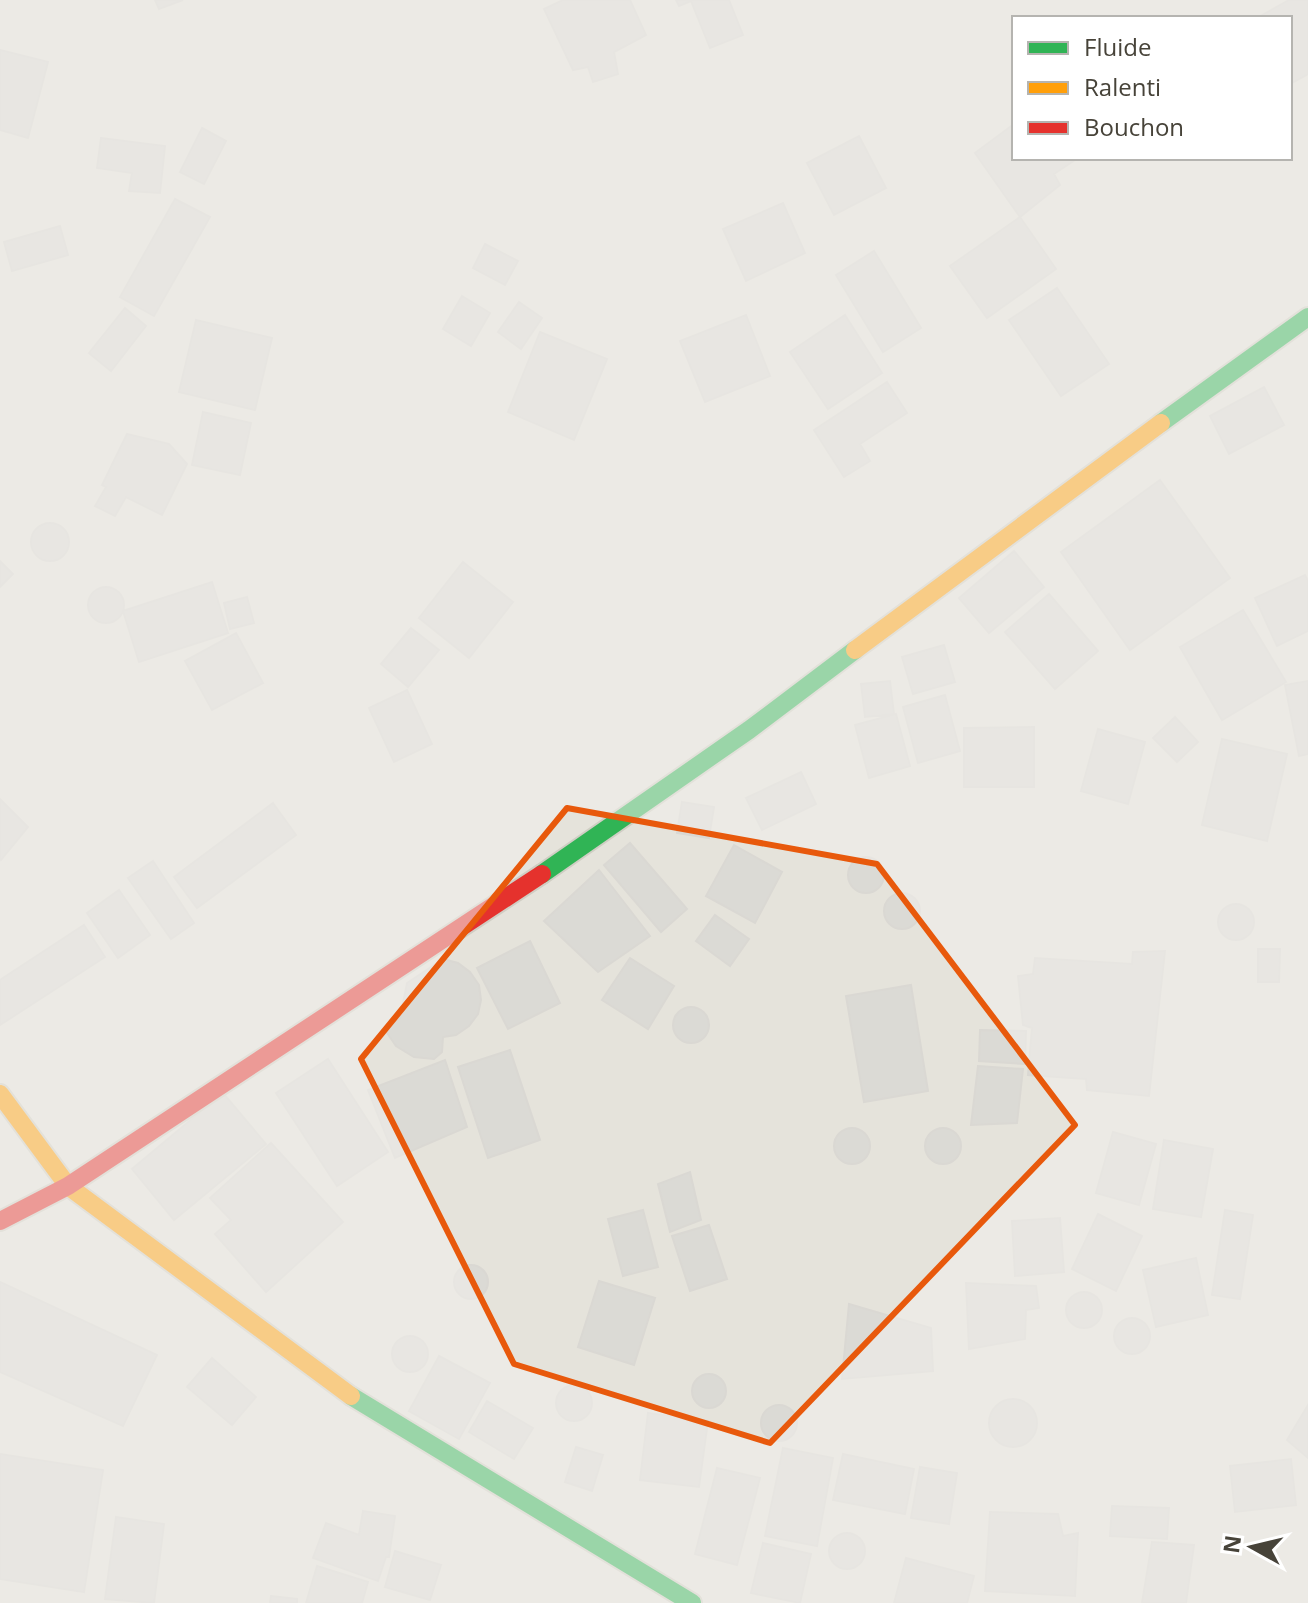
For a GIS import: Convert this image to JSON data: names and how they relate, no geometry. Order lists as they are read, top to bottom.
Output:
{
  "legend": ["Fluide", "Ralenti", "Bouchon"],
  "north": "left"
}
